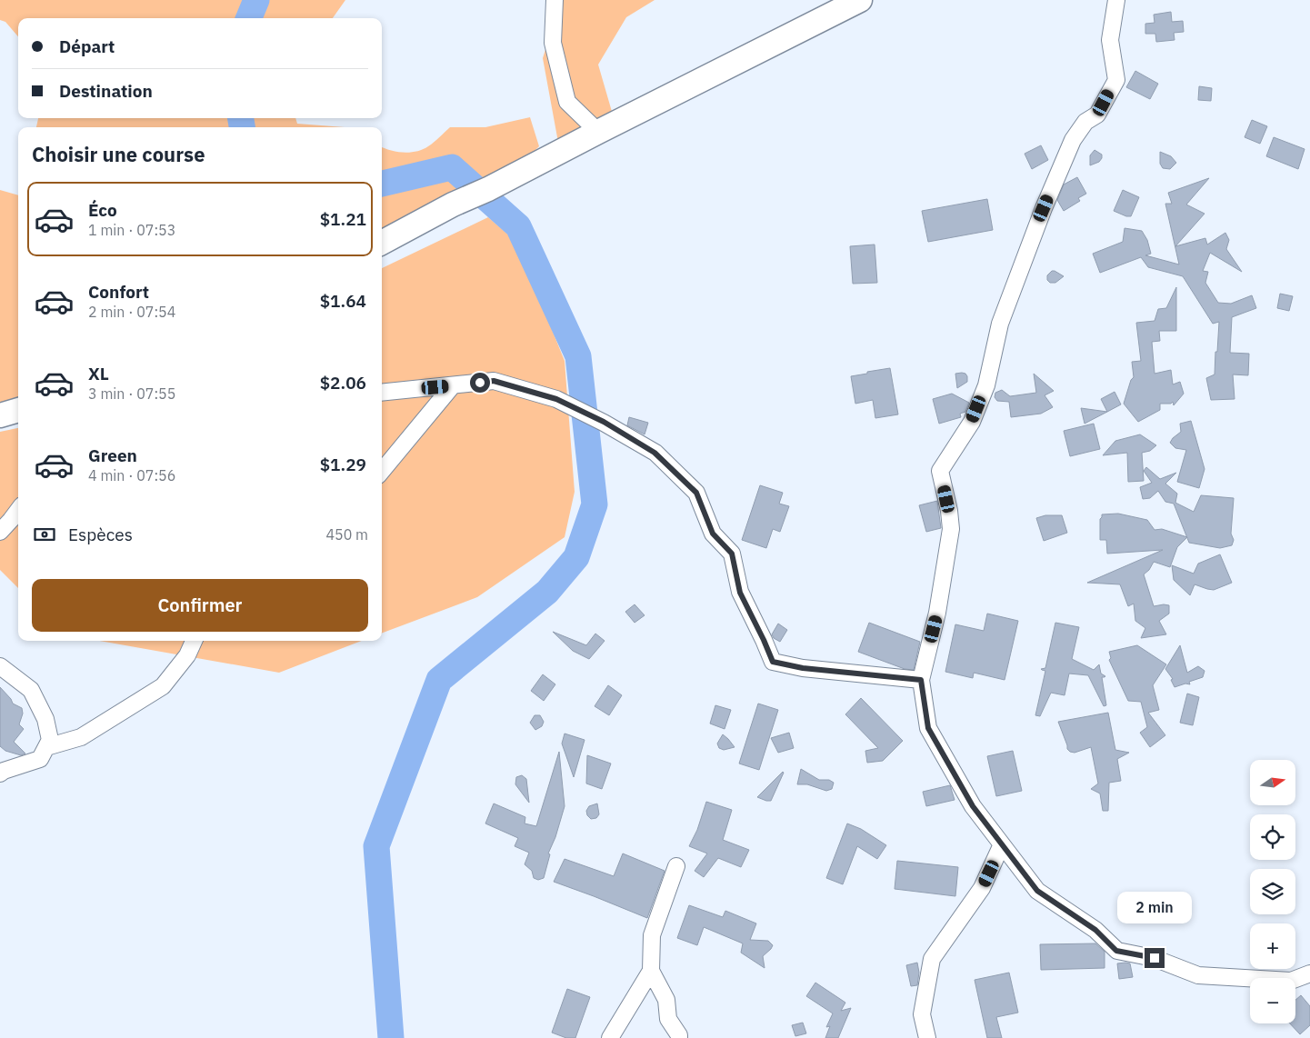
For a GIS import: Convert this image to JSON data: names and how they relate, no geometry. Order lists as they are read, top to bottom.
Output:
{
  "north": "right",
  "page": {
    "banner": ["Départ", "Destination"],
    "heading": "Choisir une course",
    "list": [
      {
        "name": "Éco",
        "note": "1 min · 07:53",
        "value": "$1.21"
      },
      {
        "name": "Confort",
        "note": "2 min · 07:54",
        "value": "$1.64"
      },
      {
        "name": "XL",
        "note": "3 min · 07:55",
        "value": "$2.06"
      },
      {
        "name": "Green",
        "note": "4 min · 07:56",
        "value": "$1.29"
      }
    ],
    "pay": ["Espèces", "450 m"],
    "buttons": "Confirmer",
    "map_buttons": ["+", "−"],
    "bubble": "2 min"
  }
}
